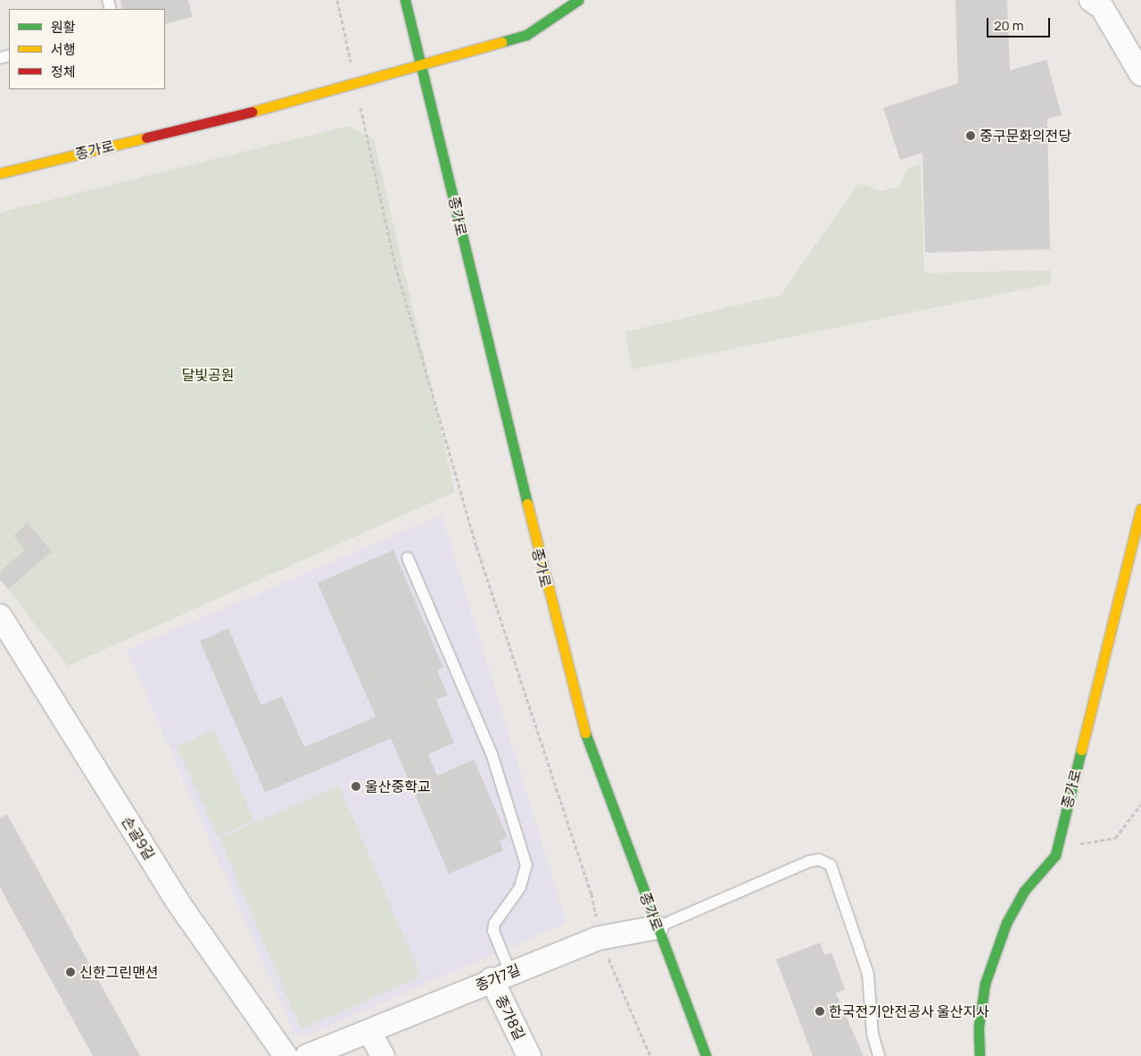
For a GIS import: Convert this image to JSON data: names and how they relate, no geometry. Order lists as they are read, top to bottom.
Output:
{
  "streets": {
    "street": [
      "종가로",
      "손골9길",
      "종가7길",
      "종가8길"
    ]
  },
  "crossings": [
    ["종가로", "종가7길"],
    ["종가7길", "종가8길"]
  ],
  "parks": ["달빛공원"],
  "places": [
    "중구문화의전당",
    "울산중학교",
    "신한그린맨션",
    "한국전기안전공사 울산지사"
  ],
  "legend": ["원활", "서행", "정체"],
  "scale_bar": "20 m"
}
